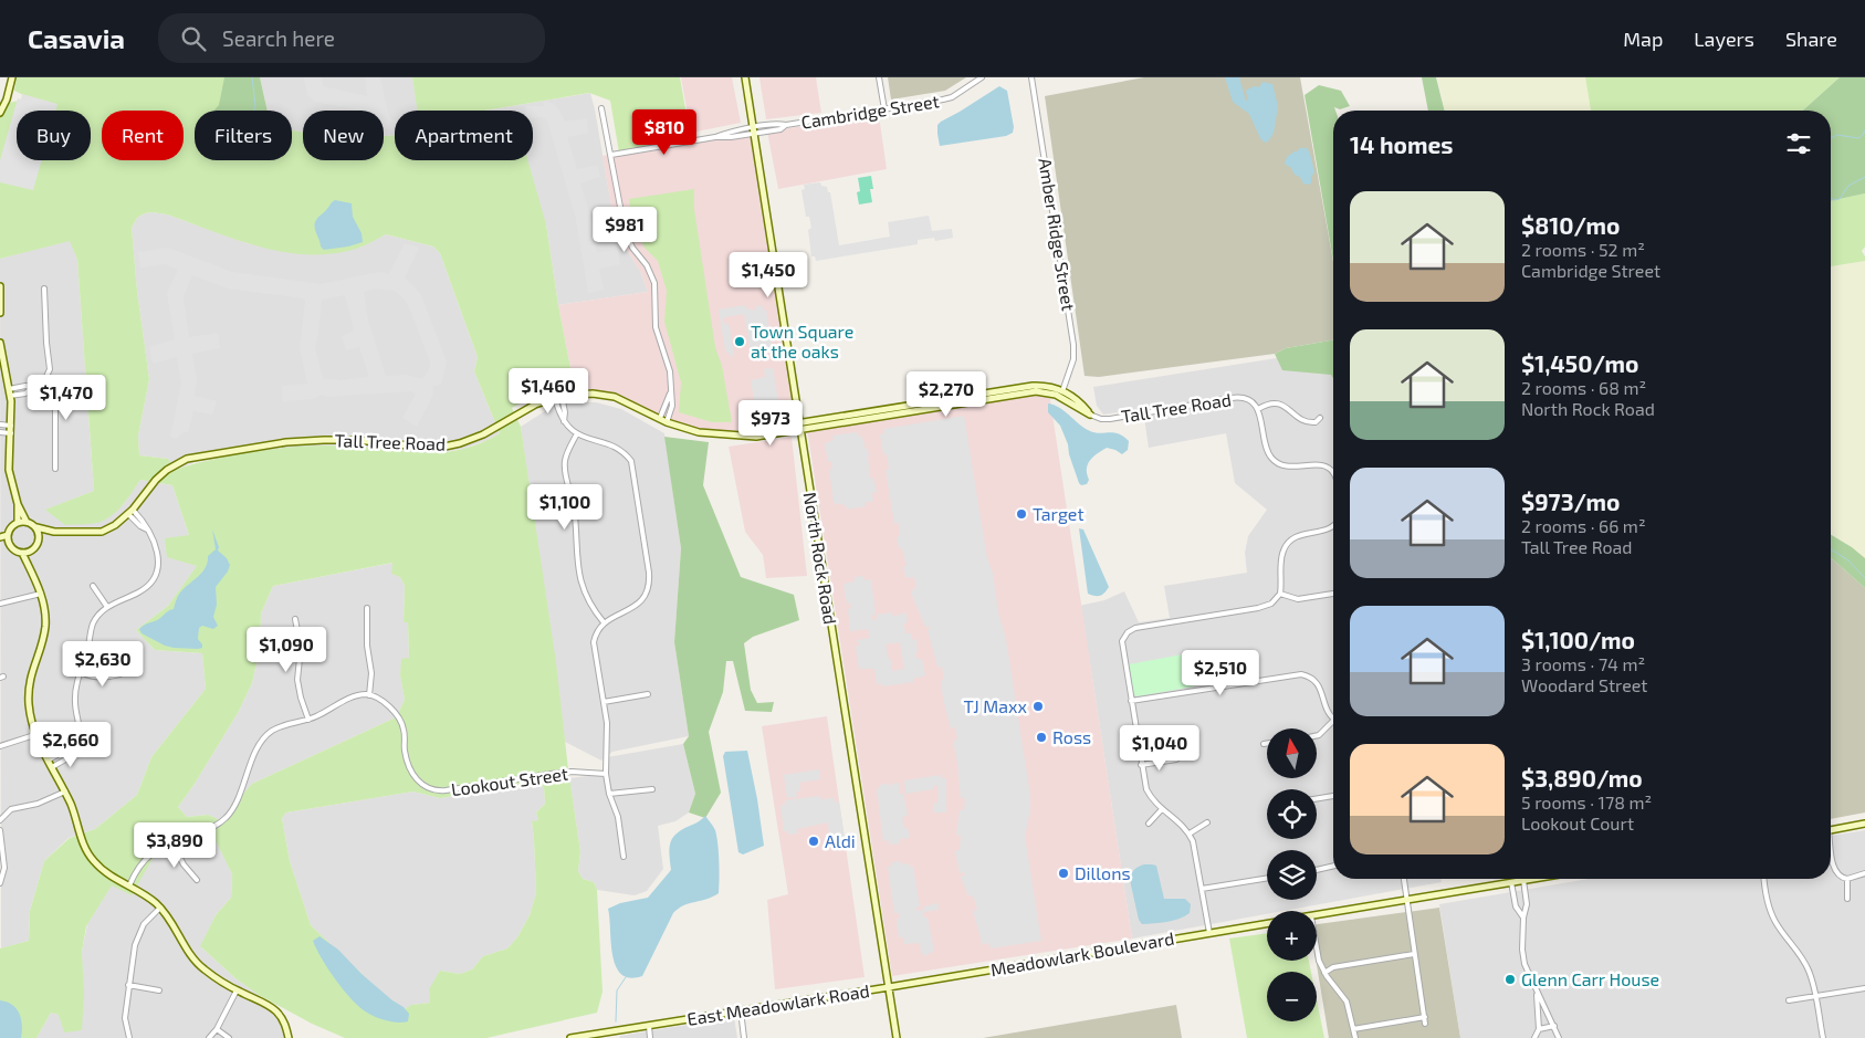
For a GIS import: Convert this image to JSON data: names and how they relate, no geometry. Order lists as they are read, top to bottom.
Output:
{
  "streets": {
    "street": [
      "Cambridge Street",
      "Amber Ridge Street",
      "Tall Tree Road",
      "North Rock Road",
      "Lookout Street",
      "Meadowlark Boulevard",
      "East Meadowlark Road"
    ]
  },
  "crossings": [
    ["Cambridge Street", "North Rock Road"],
    ["Amber Ridge Street", "Tall Tree Road"],
    ["Tall Tree Road", "North Rock Road"],
    ["North Rock Road", "Meadowlark Boulevard"],
    ["North Rock Road", "East Meadowlark Road"],
    ["Meadowlark Boulevard", "East Meadowlark Road"]
  ],
  "places": [
    "Town Square at the oaks",
    "Target",
    "TJ Maxx",
    "Ross",
    "Aldi",
    "Dillons",
    "Glenn Carr House"
  ],
  "north": "top",
  "page": {
    "header": "Casavia",
    "search": "Search here",
    "nav": ["Map", "Layers", "Share"],
    "price": [
      "$810",
      "$981",
      "$1,450",
      "$1,460",
      "$2,270",
      "$1,470",
      "$973",
      "$1,100",
      "$1,090",
      "$2,630",
      "$2,510",
      "$2,660",
      "$1,040",
      "$3,890"
    ],
    "chip": [
      "Buy",
      "Rent",
      "Filters",
      "New",
      "Apartment"
    ],
    "heading": "14 homes",
    "list": [
      {
        "name": "$810/mo",
        "note": "2 rooms · 52 m² · Cambridge Street"
      },
      {
        "name": "$1,450/mo",
        "note": "2 rooms · 68 m² · North Rock Road"
      },
      {
        "name": "$973/mo",
        "note": "2 rooms · 66 m² · Tall Tree Road"
      },
      {
        "name": "$1,100/mo",
        "note": "3 rooms · 74 m² · Woodard Street"
      },
      {
        "name": "$3,890/mo",
        "note": "5 rooms · 178 m² · Lookout Court"
      }
    ],
    "map_buttons": ["+", "−"]
  }
}
